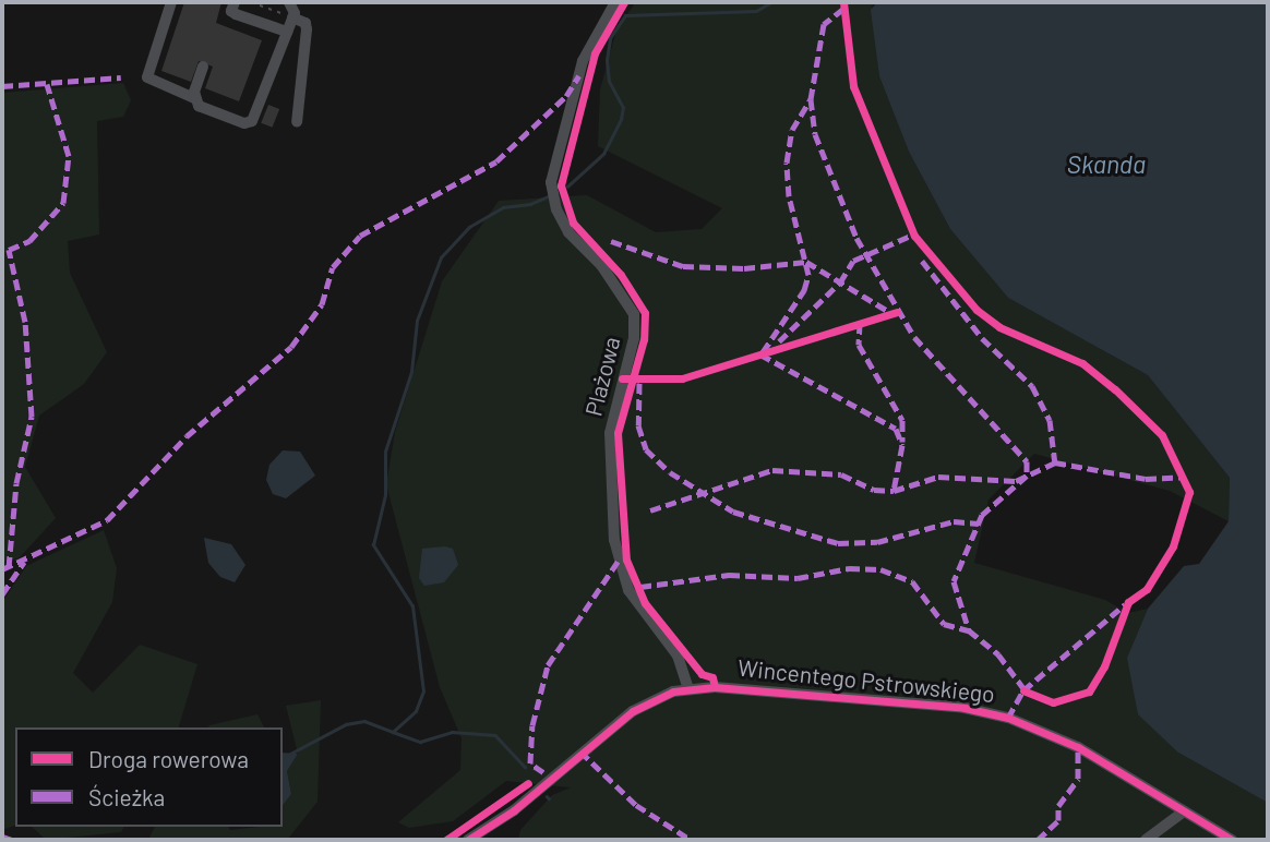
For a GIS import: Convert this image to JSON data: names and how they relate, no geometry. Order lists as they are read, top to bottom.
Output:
{
  "streets": {
    "street": ["Plażowa", "Wincentego Pstrowskiego"]
  },
  "crossings": [
    ["Plażowa", "Wincentego Pstrowskiego"]
  ],
  "water": ["Skanda"],
  "legend": ["Droga rowerowa", "Ścieżka"]
}
